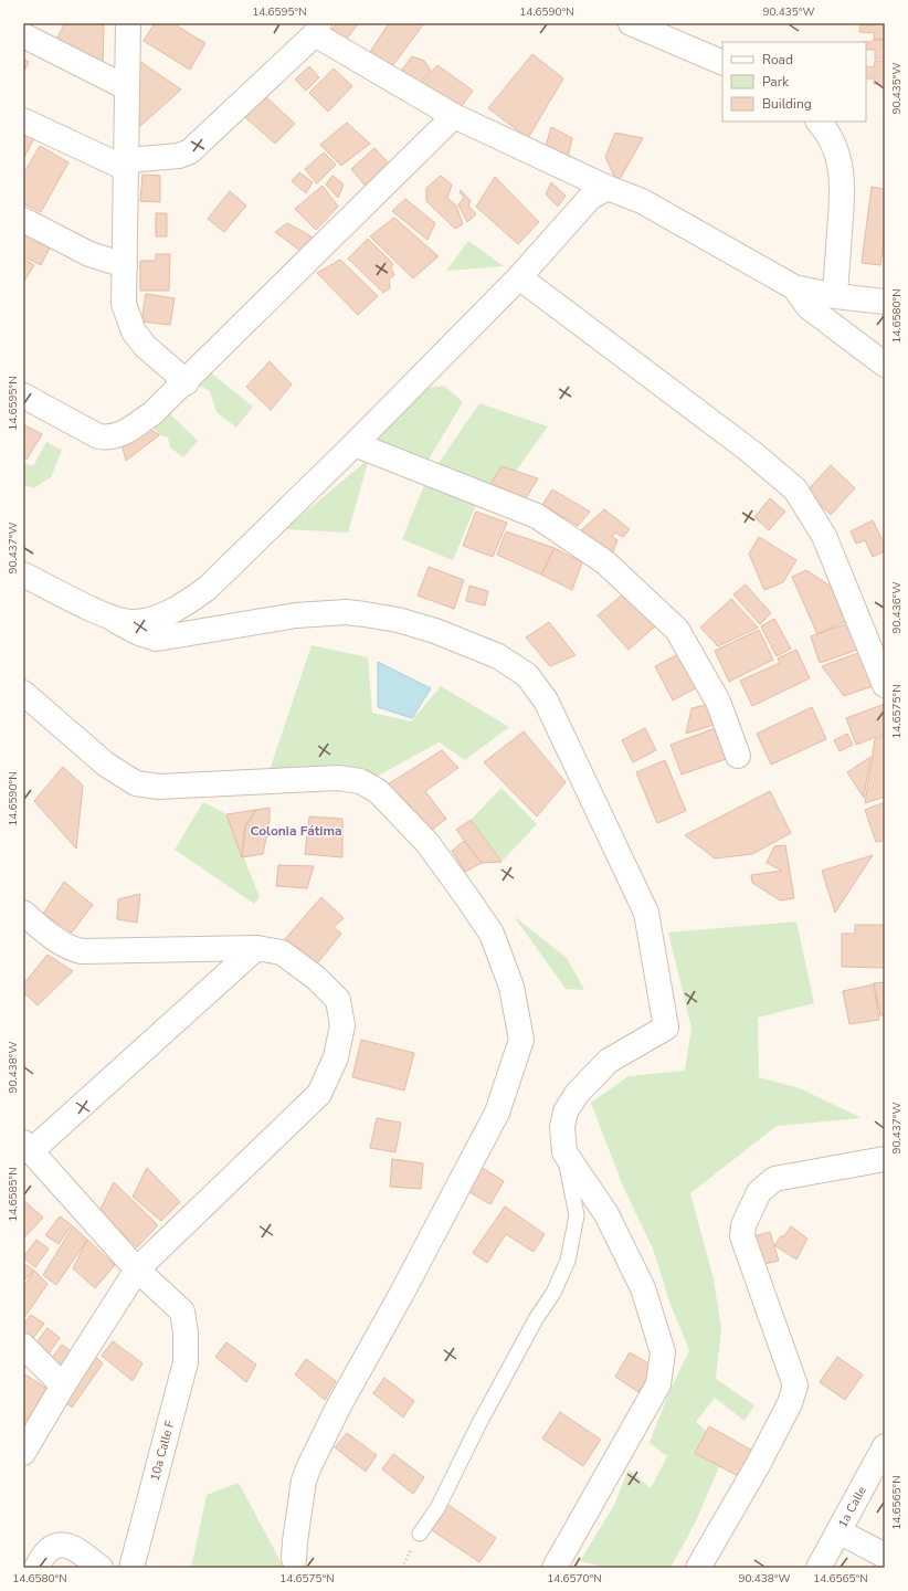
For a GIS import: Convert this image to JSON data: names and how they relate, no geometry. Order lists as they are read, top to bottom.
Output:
{
  "streets": {
    "street": ["10a Calle F", "1a Calle"]
  },
  "districts": ["Colonia Fátima"],
  "legend": ["Road", "Park", "Building"],
  "coordinates": [
    "14.6595°N",
    "14.6590°N",
    "90.435°W",
    "14.6580°N",
    "90.437°W",
    "90.436°W",
    "14.6575°N",
    "90.438°W",
    "14.6585°N",
    "14.6565°N",
    "14.6570°N"
  ]
}
